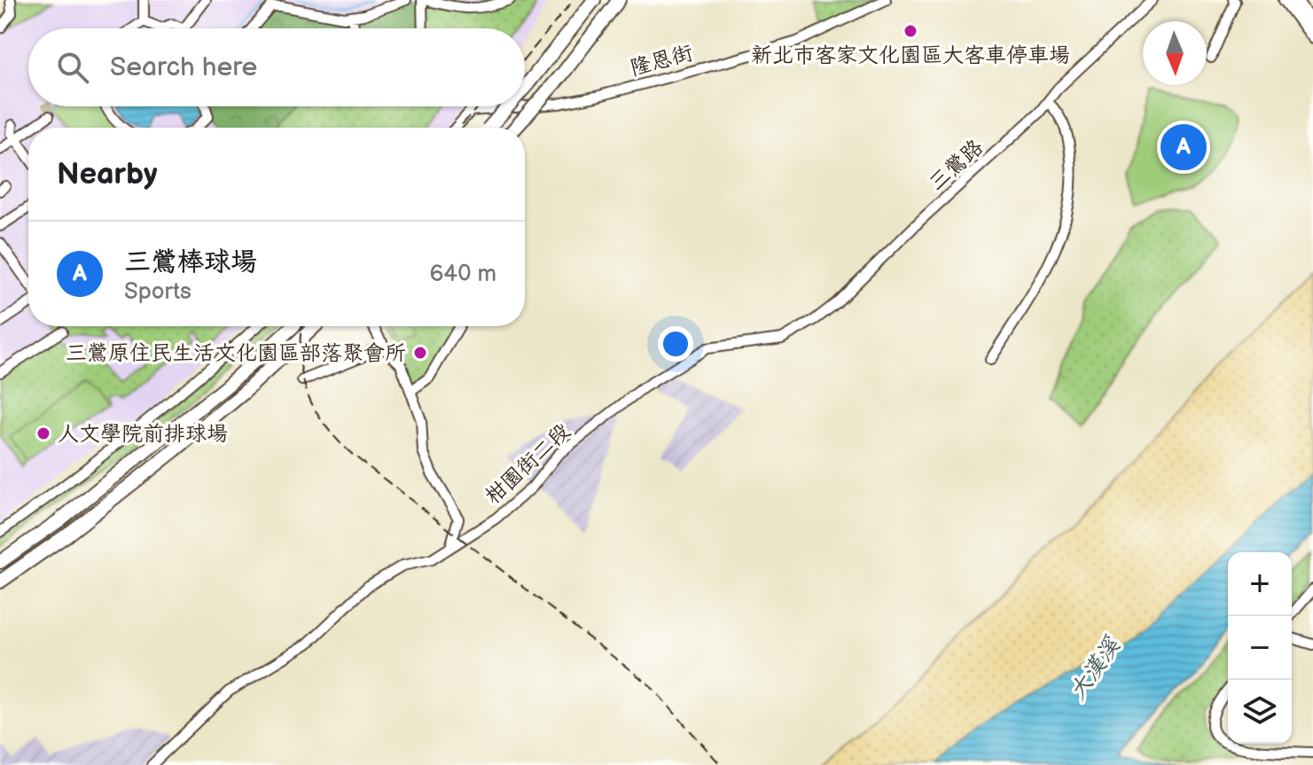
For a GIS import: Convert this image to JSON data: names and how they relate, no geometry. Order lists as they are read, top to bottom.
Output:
{
  "streets": {
    "street": ["隆恩街", "三鶯路", "柑園街二段"]
  },
  "crossings": [
    ["三鶯路", "柑園街二段"]
  ],
  "water": ["大漢溪"],
  "places": ["新北市客家文化園區大客車停車場", "三鶯原住民生活文化園區部落聚會所", "人文學院前排球場"],
  "north": "bottom",
  "page": {
    "search": "Search here",
    "pins": "A",
    "heading": "Nearby",
    "list": [
      {
        "mark": "A",
        "name": "三鶯棒球場",
        "note": "Sports",
        "value": "640 m"
      }
    ],
    "map_buttons": ["+", "−"]
  }
}
